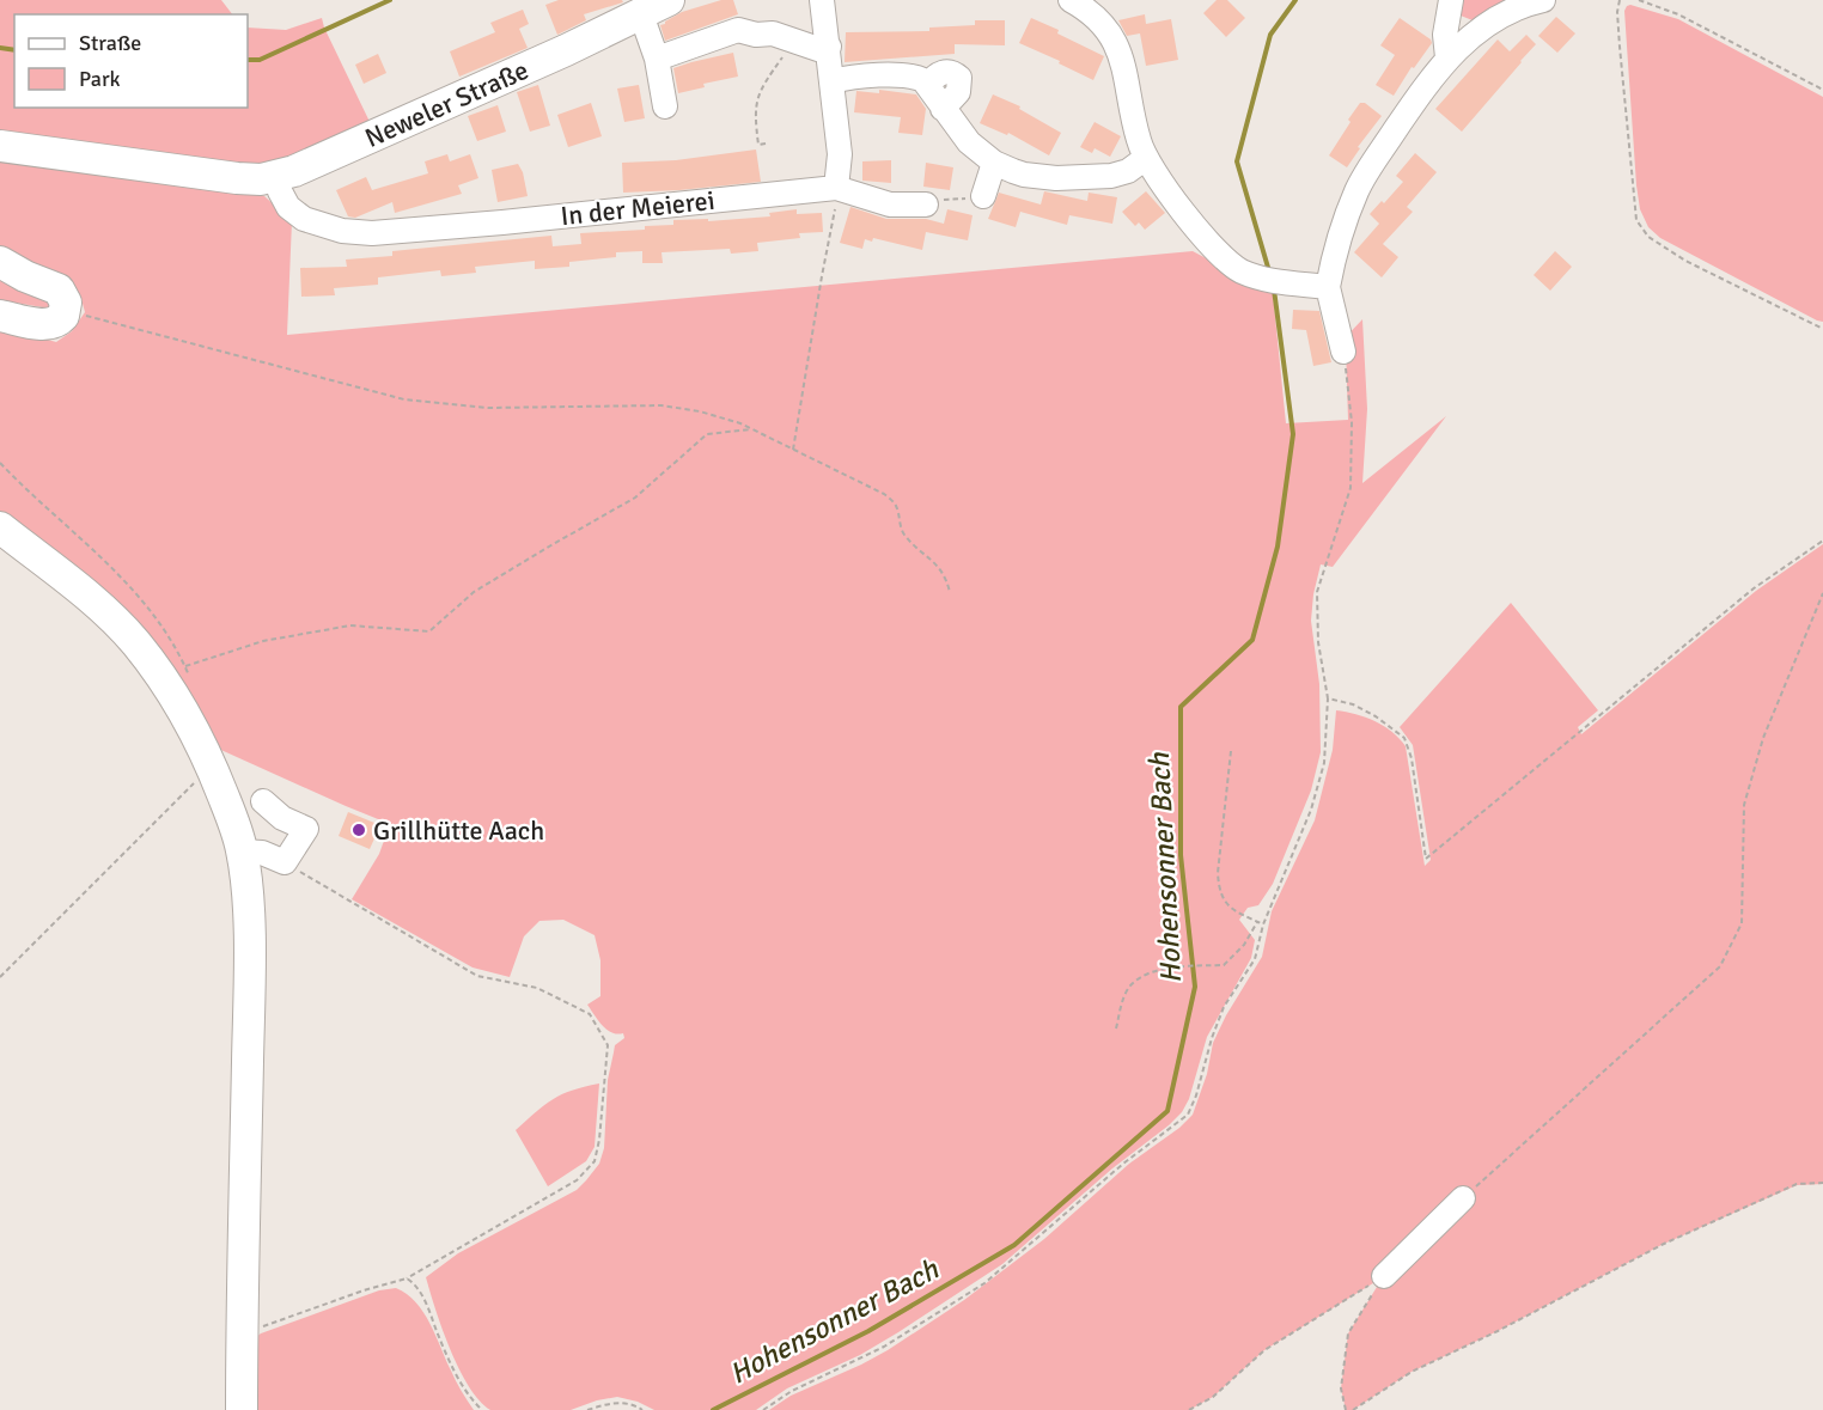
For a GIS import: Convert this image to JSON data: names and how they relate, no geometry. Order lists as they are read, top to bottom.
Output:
{
  "streets": {
    "main road": ["Neweler Straße"],
    "street": ["In der Meierei"]
  },
  "crossings": [
    ["Neweler Straße", "In der Meierei"]
  ],
  "water": ["Hohensonner Bach"],
  "places": ["Grillhütte Aach"],
  "legend": ["Straße", "Park"]
}
